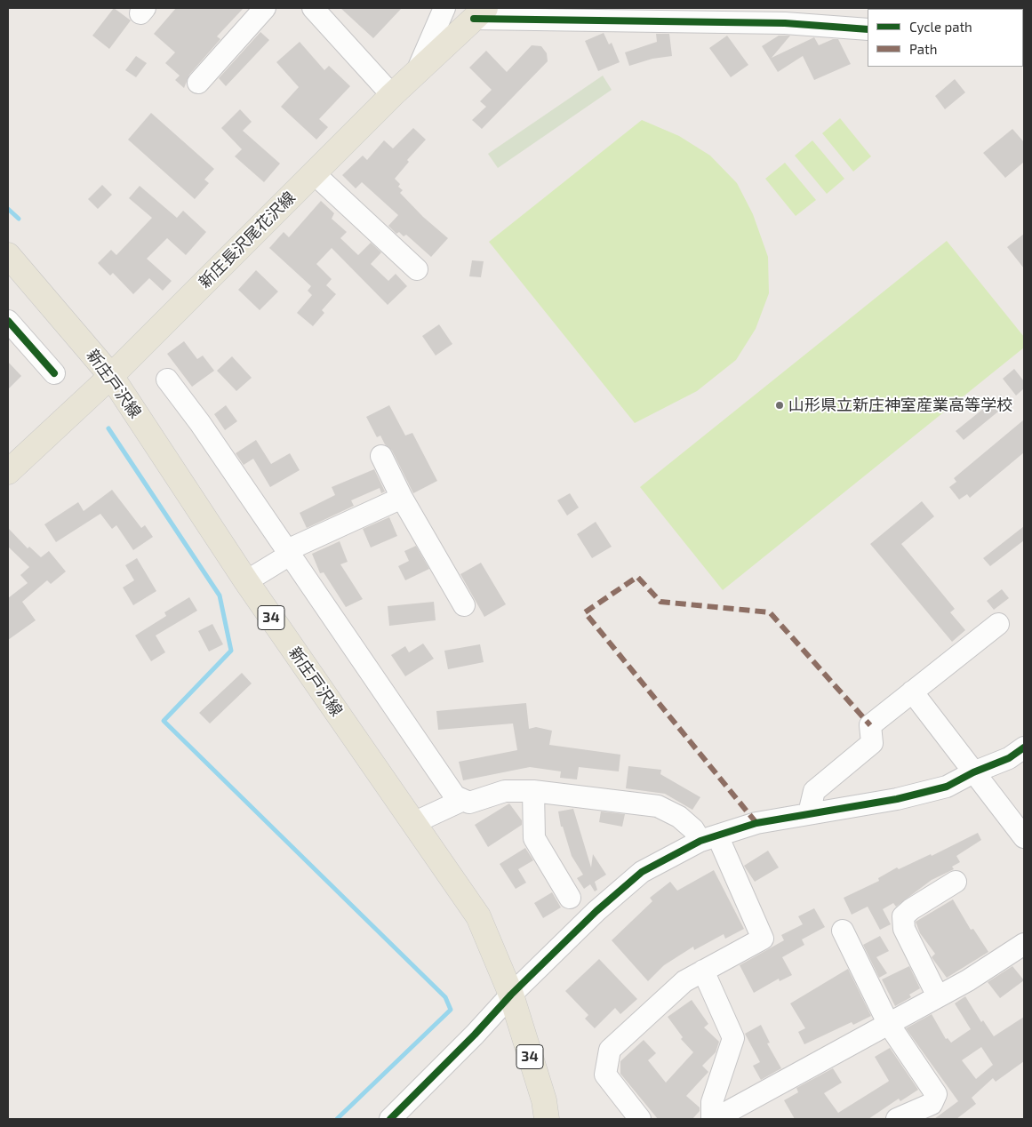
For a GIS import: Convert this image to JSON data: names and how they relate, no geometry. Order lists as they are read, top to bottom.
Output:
{
  "streets": {
    "main road": ["新庄長沢尾花沢線", "新庄戸沢線", "34"]
  },
  "crossings": [
    ["新庄長沢尾花沢線", "新庄戸沢線"]
  ],
  "places": ["山形県立新庄神室産業高等学校"],
  "legend": ["Cycle path", "Path"]
}
